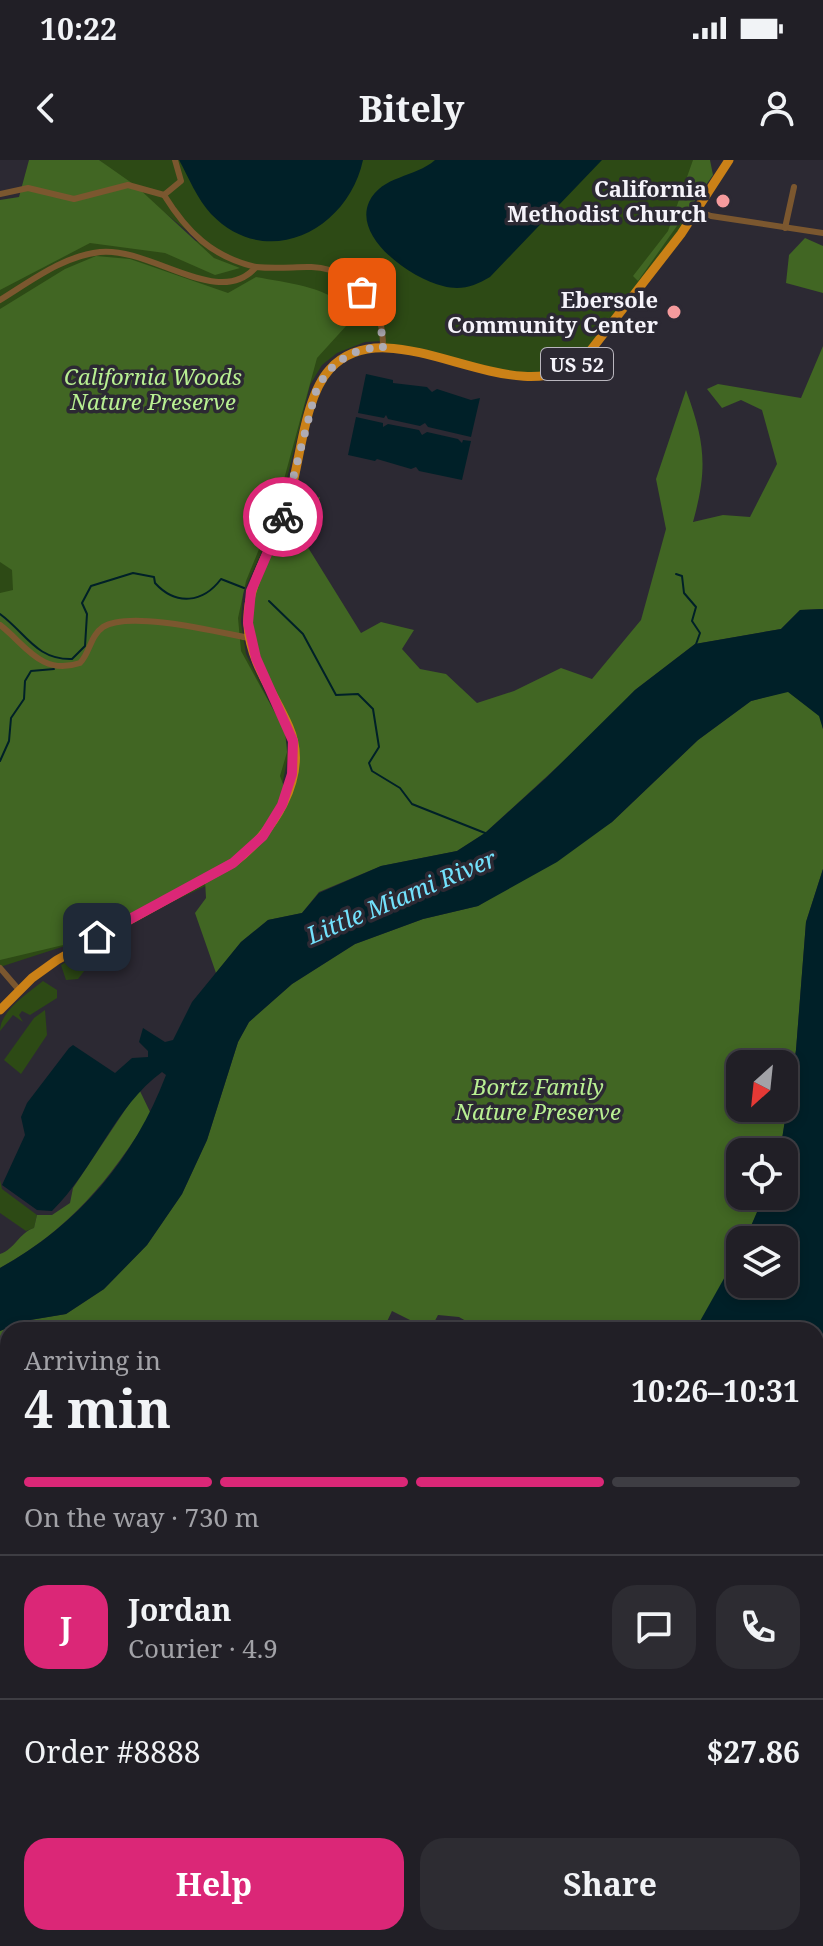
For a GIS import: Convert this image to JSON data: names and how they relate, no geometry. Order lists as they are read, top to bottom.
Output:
{
  "streets": {
    "main road": ["US 52"]
  },
  "water": ["Little Miami River"],
  "parks": ["California Woods Nature Preserve", "Bortz Family Nature Preserve"],
  "places": ["California Methodist Church", "Ebersole Community Center"],
  "north": "bottom left",
  "page": {
    "status": "10:22",
    "header": "Bitely",
    "heading": ["4 min", "Arriving in", "10:26–10:31"],
    "panel": [
      "Jordan",
      "Courier · 4.9",
      "Order #8888",
      "$27.86"
    ],
    "bar": "On the way · 730 m",
    "round": "J",
    "buttons": ["Help", "Share"]
  }
}
